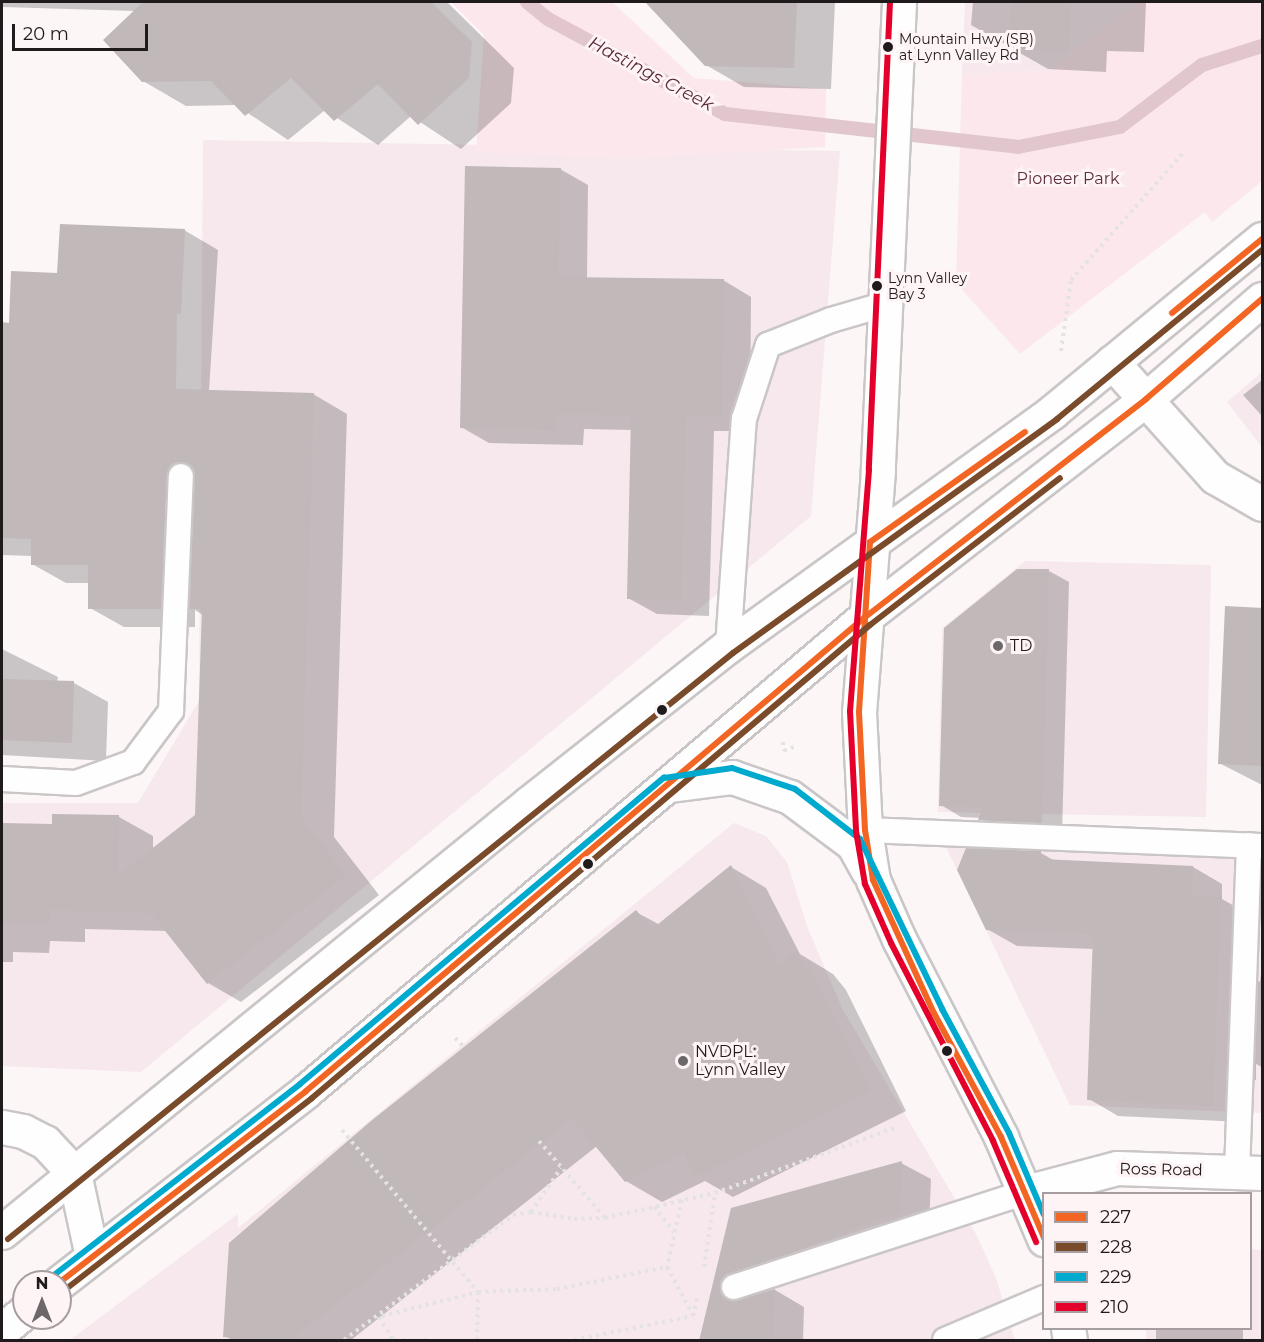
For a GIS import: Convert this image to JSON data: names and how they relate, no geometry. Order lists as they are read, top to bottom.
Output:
{
  "streets": {
    "main road": ["Ross Road"]
  },
  "water": ["Hastings Creek"],
  "parks": ["Pioneer Park"],
  "places": [
    "Mountain Hwy (SB) at Lynn Valley Rd",
    "Lynn Valley Bay 3",
    "TD",
    "NVDPL: Lynn Valley"
  ],
  "lines": [
    "transit line 210",
    "transit line 227",
    "transit line 228",
    "transit line 229"
  ],
  "legend": [
    "227",
    "228",
    "229",
    "210"
  ],
  "scale_bar": "20 m",
  "north": "top"
}
